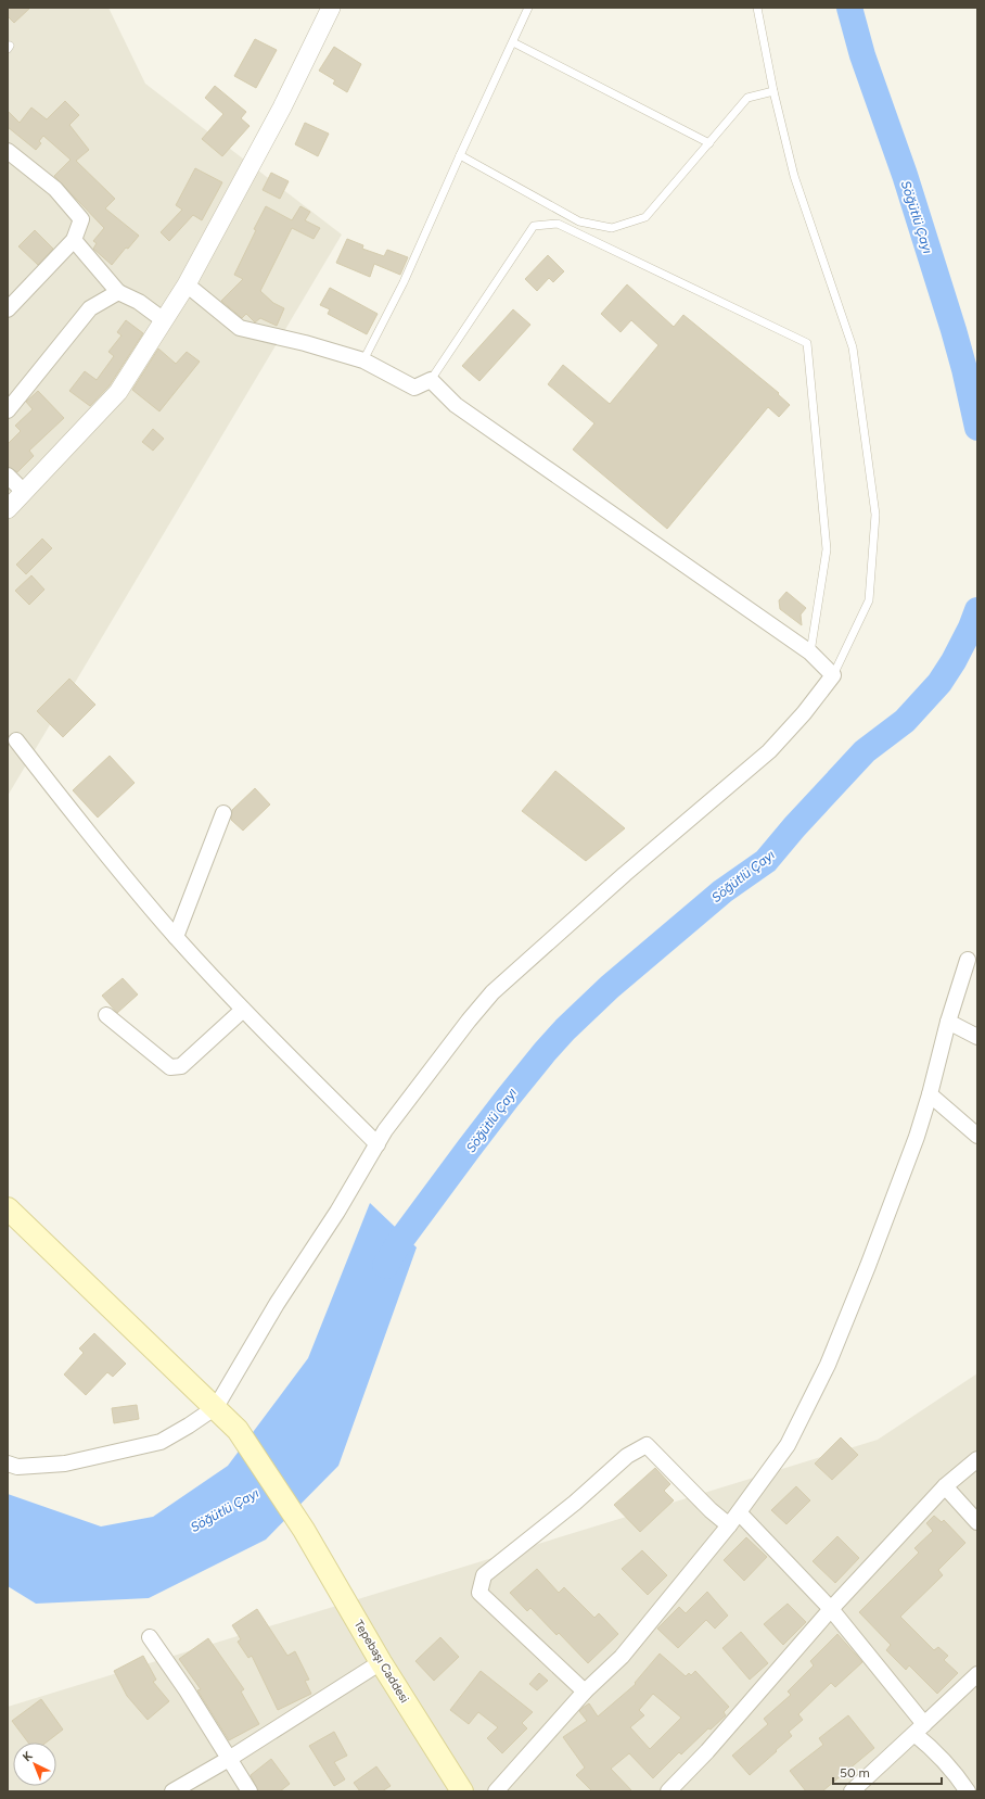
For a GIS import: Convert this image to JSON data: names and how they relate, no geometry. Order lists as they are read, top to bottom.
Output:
{
  "streets": {
    "main road": ["Tepebaşı Caddesi"]
  },
  "water": ["Söğütlü Çayı"],
  "scale_bar": "50 m",
  "north": "top left"
}
